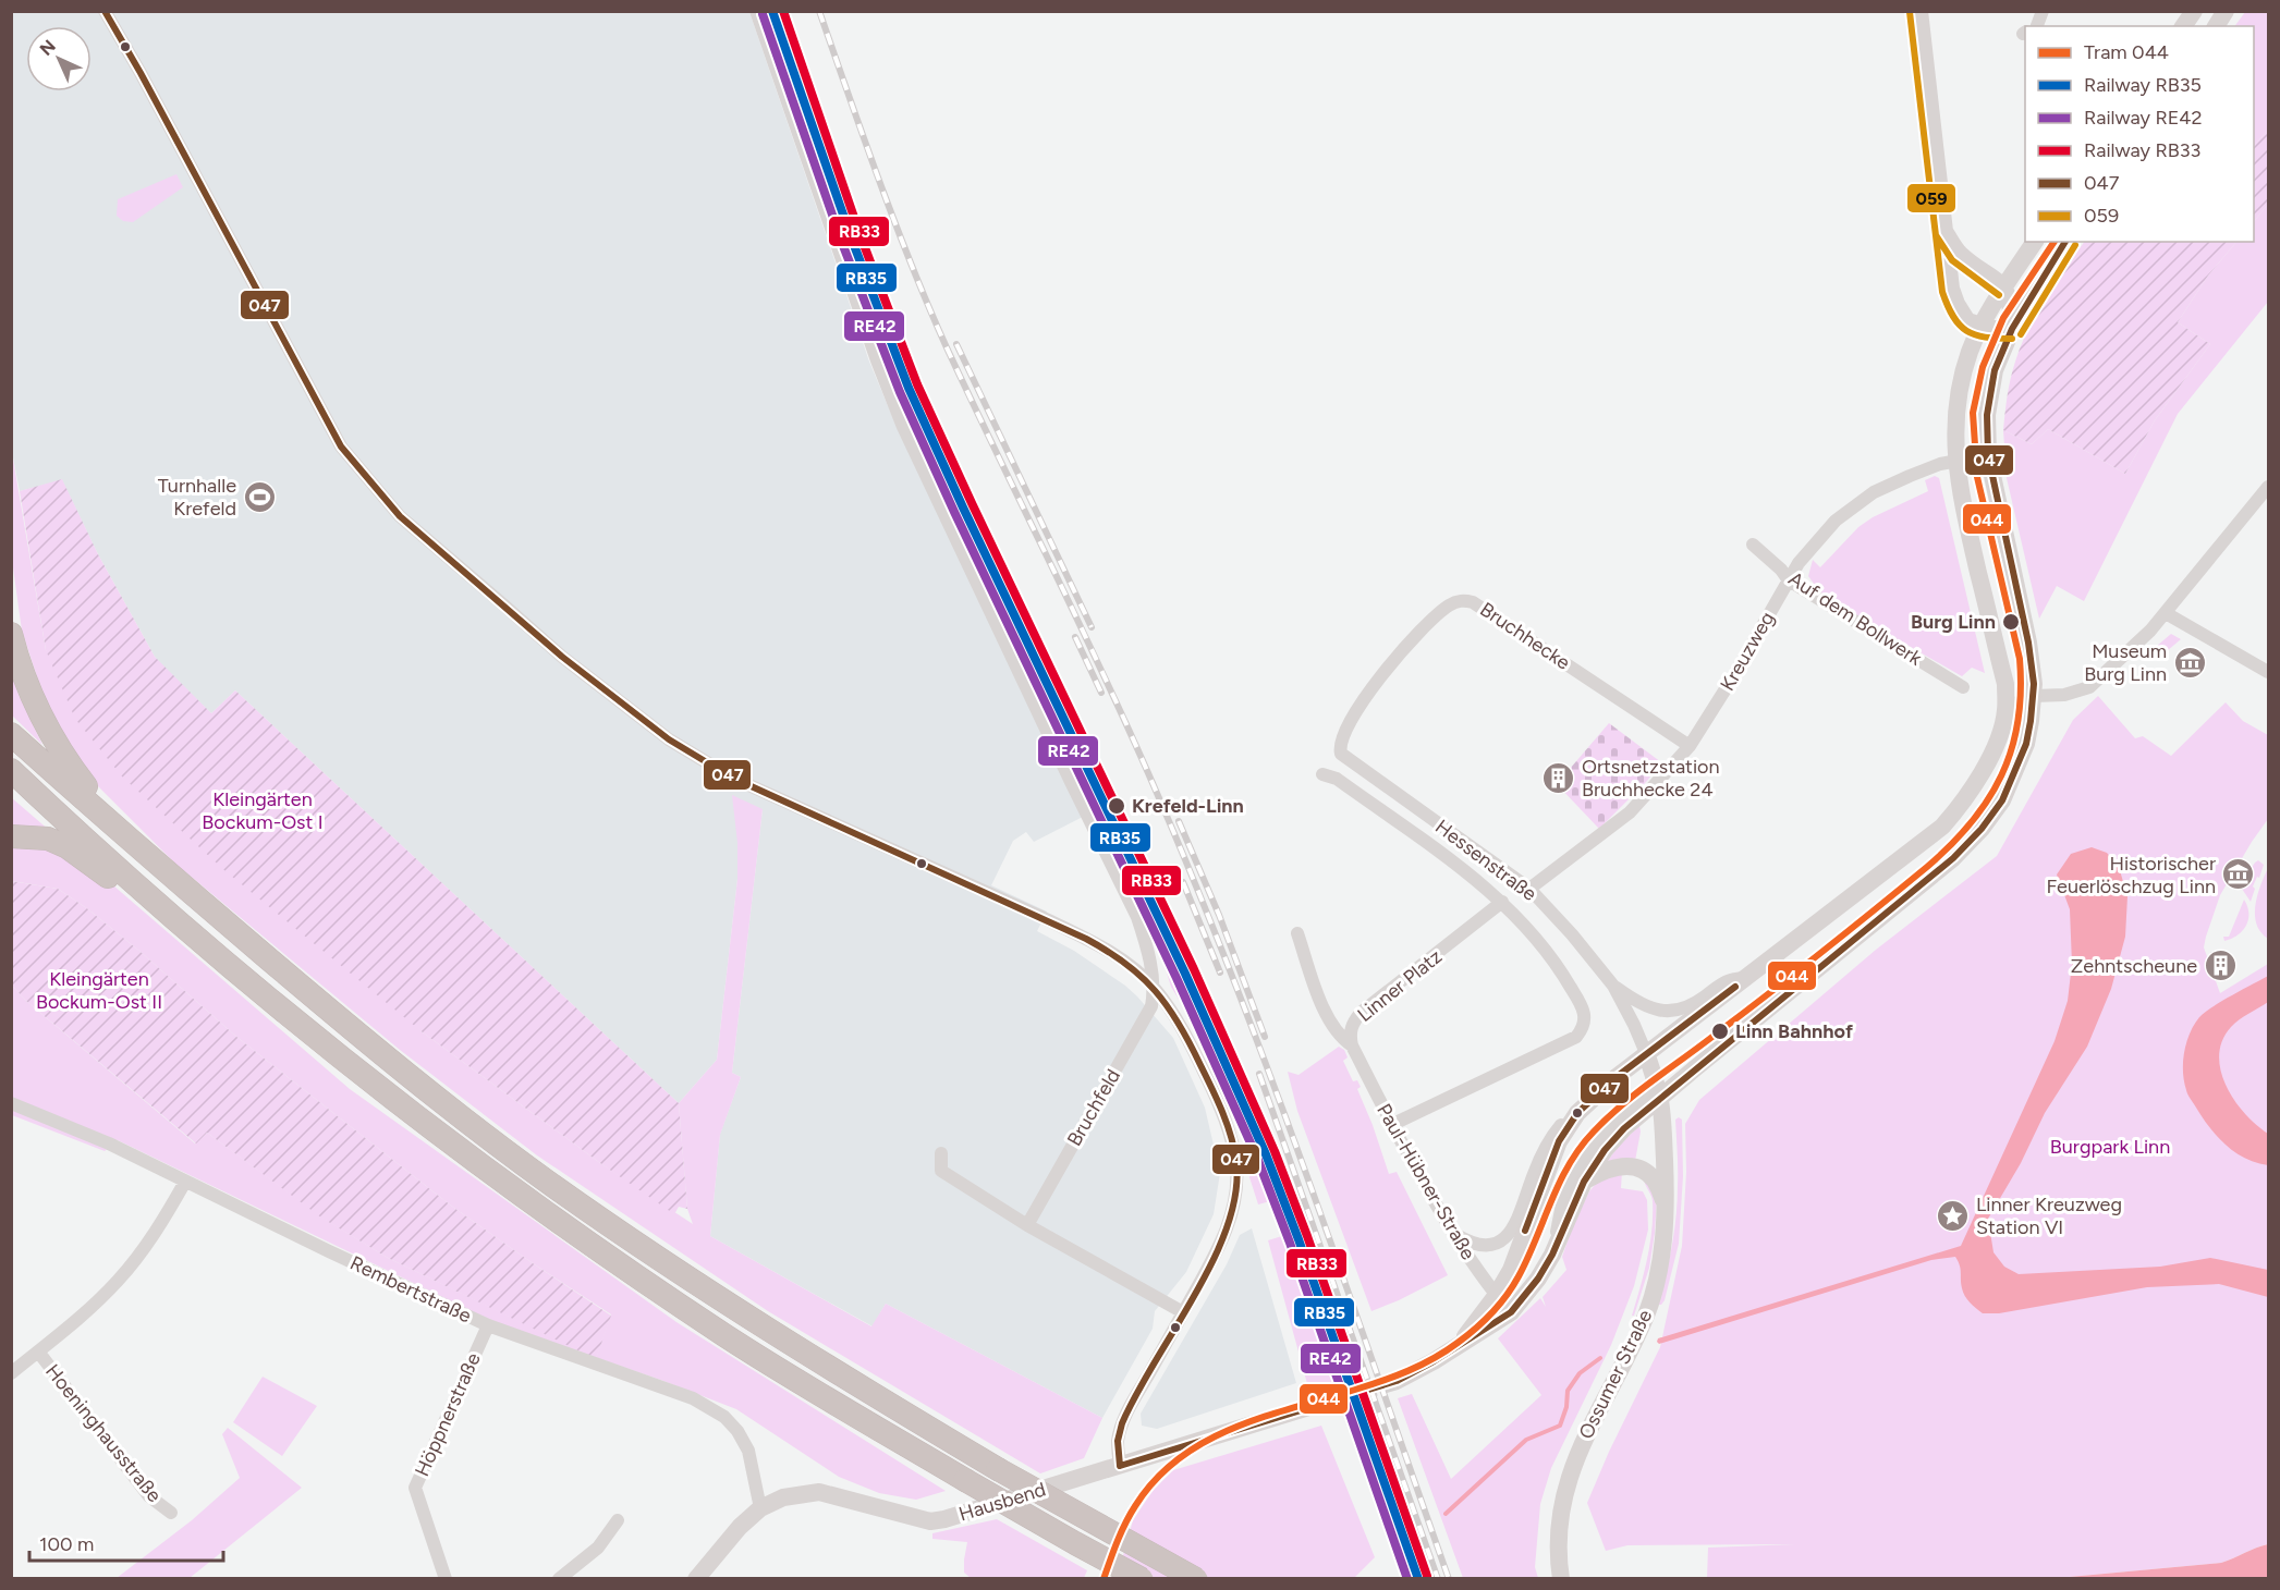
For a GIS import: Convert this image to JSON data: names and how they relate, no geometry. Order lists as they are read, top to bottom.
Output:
{
  "streets": {
    "main road": ["Ossumer Straße", "Hausbend"],
    "street": [
      "Auf dem Bollwerk",
      "Bruchhecke",
      "Kreuzweg",
      "Hessenstraße",
      "Linner Platz",
      "Bruchfeld",
      "Paul-Hübner-Straße",
      "Rembertstraße",
      "Höppnerstraße",
      "Hoeninghausstraße"
    ]
  },
  "crossings": [
    ["Auf dem Bollwerk", "Kreuzweg"],
    ["Bruchhecke", "Kreuzweg"],
    ["Bruchhecke", "Hessenstraße"],
    ["Kreuzweg", "Hessenstraße"],
    ["Hessenstraße", "Ossumer Straße"],
    ["Linner Platz", "Paul-Hübner-Straße"],
    ["Rembertstraße", "Höppnerstraße"],
    ["Rembertstraße", "Hoeninghausstraße"],
    ["Rembertstraße", "Hausbend"]
  ],
  "parks": ["Kleingärten Bockum-Ost I", "Kleingärten Bockum-Ost II", "Burgpark Linn"],
  "places": {
    "sports": ["Turnhalle Krefeld"],
    "other": ["Burg Linn", "Krefeld-Linn", "Linn Bahnhof"],
    "museum": ["Museum Burg Linn", "Historischer Feuerlöschzug Linn"],
    "building": ["Ortsnetzstation Bruchhecke 24", "Zehntscheune"],
    "place": ["Linner Kreuzweg Station VI"]
  },
  "lines": [
    "rail line RB35",
    "rail line RB33",
    "transit line 047",
    "transit line 059",
    "rail line RE42",
    "tram line 044"
  ],
  "legend": [
    "Tram 044",
    "Railway RB35",
    "Railway RE42",
    "Railway RB33",
    "047",
    "059"
  ],
  "scale_bar": "100 m",
  "north": "top left"
}
